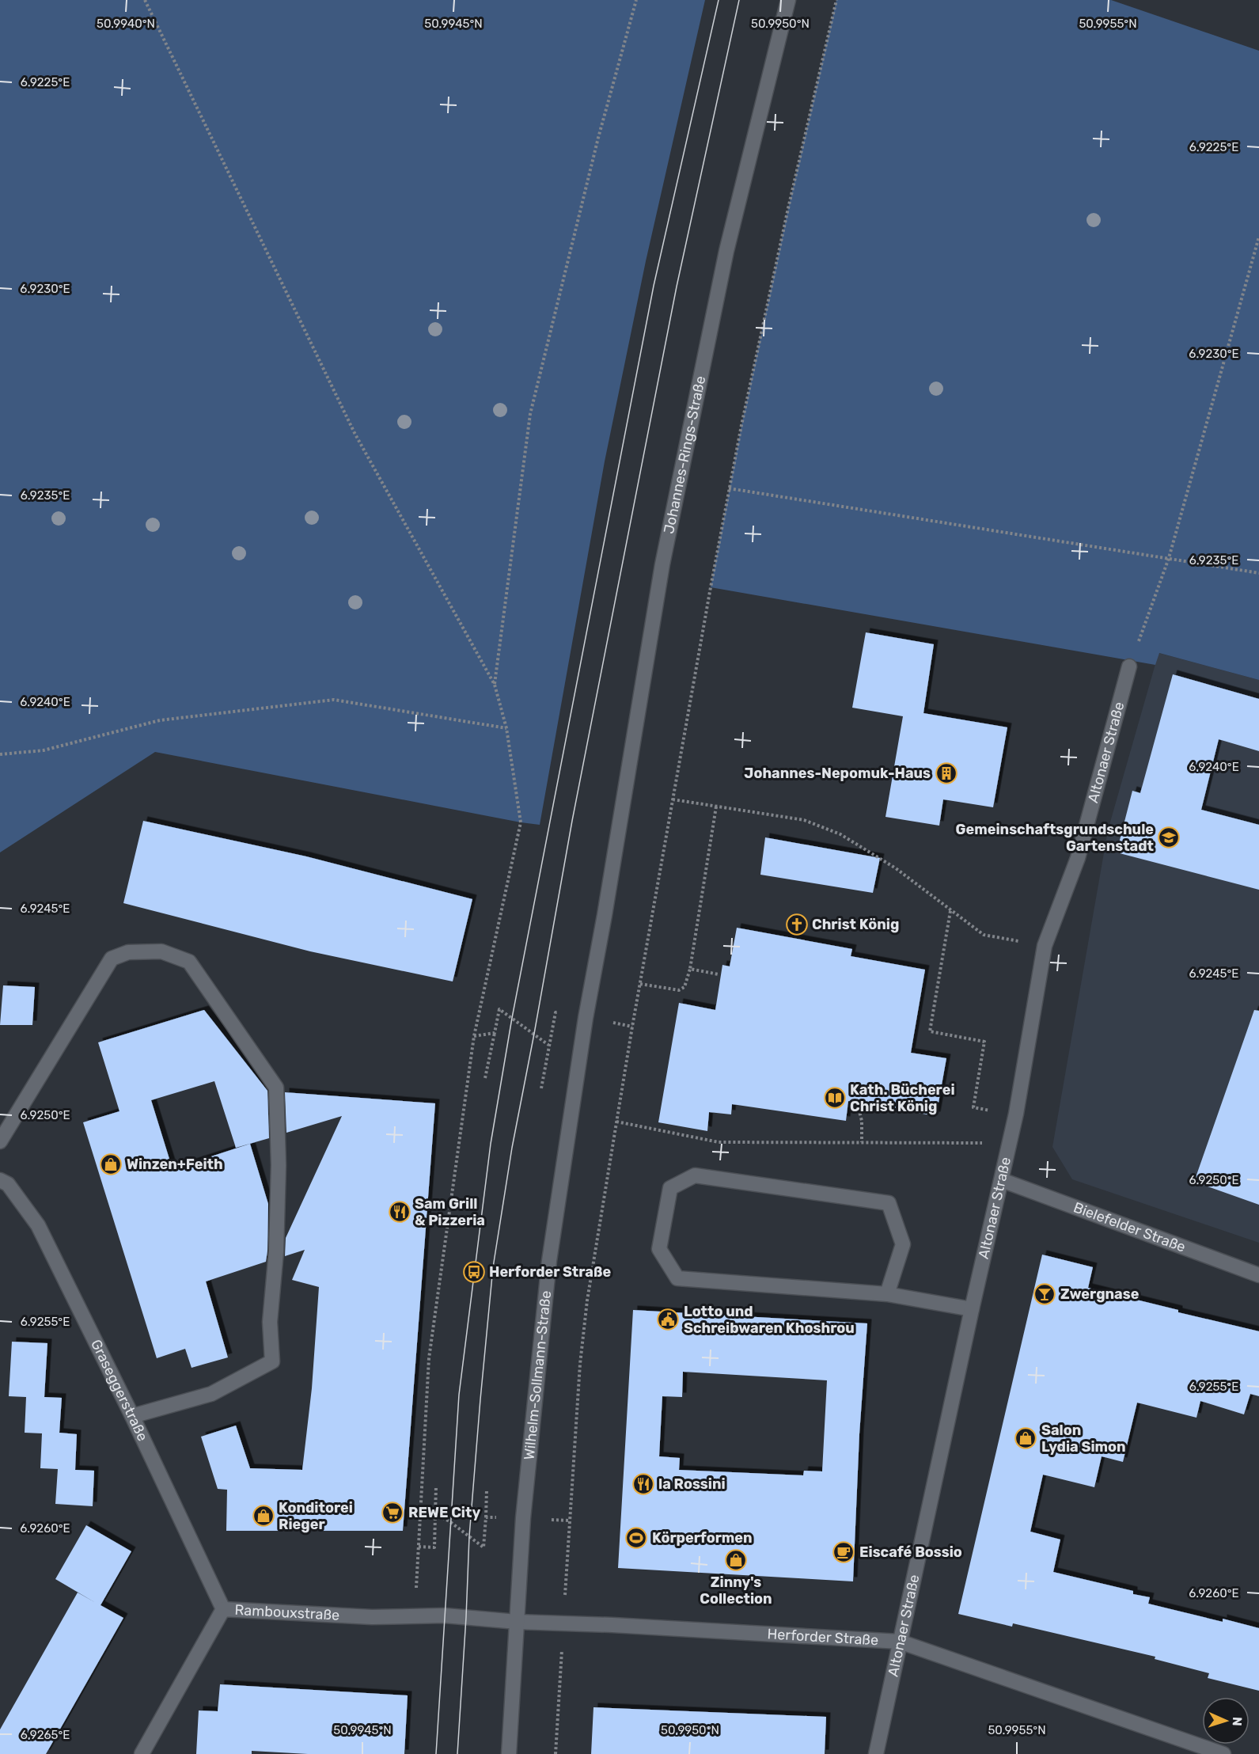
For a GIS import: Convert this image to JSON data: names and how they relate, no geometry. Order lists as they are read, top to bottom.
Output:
{
  "streets": {
    "street": [
      "Johannes-Rings-Straße",
      "Altonaer Straße",
      "Bielefelder Straße",
      "Wilhelm-Sollmann-Straße",
      "Graseggerstraße",
      "Rambouxstraße",
      "Herforder Straße"
    ]
  },
  "crossings": [
    ["Johannes-Rings-Straße", "Wilhelm-Sollmann-Straße"],
    ["Altonaer Straße", "Bielefelder Straße"],
    ["Altonaer Straße", "Herforder Straße"],
    ["Wilhelm-Sollmann-Straße", "Rambouxstraße"],
    ["Wilhelm-Sollmann-Straße", "Herforder Straße"],
    ["Graseggerstraße", "Rambouxstraße"],
    ["Rambouxstraße", "Herforder Straße"]
  ],
  "places": {
    "building": ["Johannes-Nepomuk-Haus"],
    "school or university": ["Gemeinschaftsgrundschule Gartenstadt"],
    "church": ["Christ König"],
    "library": ["Kath. Bücherei Christ König"],
    "shop": [
      "Winzen+Feith",
      "Salon Lydia Simon",
      "Konditorei Rieger",
      "Zinny's Collection"
    ],
    "restaurant": ["Sam Grill & Pizzeria", "la Rossini"],
    "bus stop": ["Herforder Straße"],
    "bar": ["Zwergnase"],
    "public building": ["Lotto und Schreibwaren Khoshrou"],
    "supermarket": ["REWE City"],
    "sports": ["Körperformen"],
    "cafe": ["Eiscafé Bossio"]
  },
  "north": "right",
  "coordinates": [
    "50.9940°N",
    "50.9945°N",
    "50.9950°N",
    "50.9955°N",
    "6.9225°E",
    "6.9230°E",
    "6.9235°E",
    "6.9240°E",
    "6.9245°E",
    "6.9250°E",
    "6.9255°E",
    "6.9260°E",
    "6.9265°E"
  ]
}
